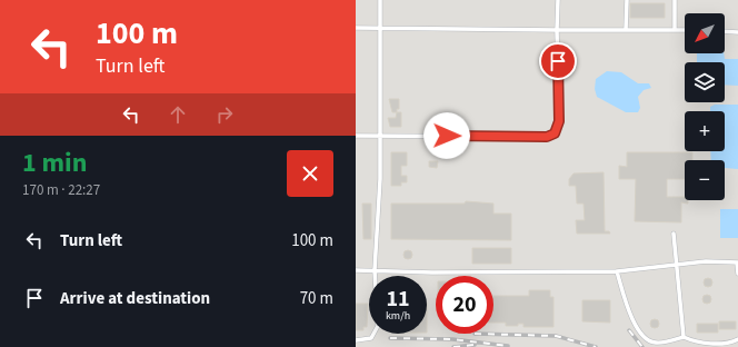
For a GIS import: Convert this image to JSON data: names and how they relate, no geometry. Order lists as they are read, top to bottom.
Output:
{
  "north": "bottom left",
  "page": {
    "turn": ["100 m", "Turn left"],
    "map_buttons": ["+", "−"],
    "heading": ["1 min", "170 m · 22:27"],
    "list": [
      {
        "name": "Turn left",
        "value": "100 m"
      },
      {
        "name": "Arrive at destination",
        "value": "70 m"
      }
    ],
    "speed": "11 km/h",
    "limit": "20"
  }
}
